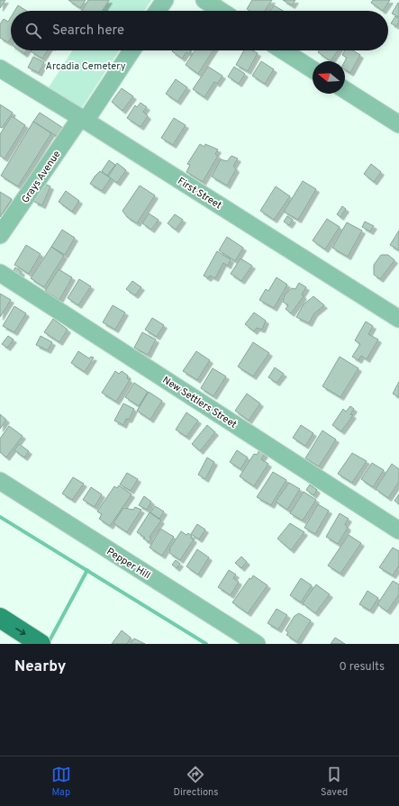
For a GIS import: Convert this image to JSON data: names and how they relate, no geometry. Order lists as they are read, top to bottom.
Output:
{
  "streets": {
    "street": [
      "Grays Avenue",
      "First Street",
      "New Settlers Street",
      "Pepper Hill"
    ]
  },
  "crossings": [
    ["Grays Avenue", "First Street"]
  ],
  "parks": ["Arcadia Cemetery"],
  "north": "left",
  "page": {
    "search": "Search here",
    "heading": ["Nearby", "0 results"],
    "nav": ["Map", "Directions", "Saved"]
  }
}
